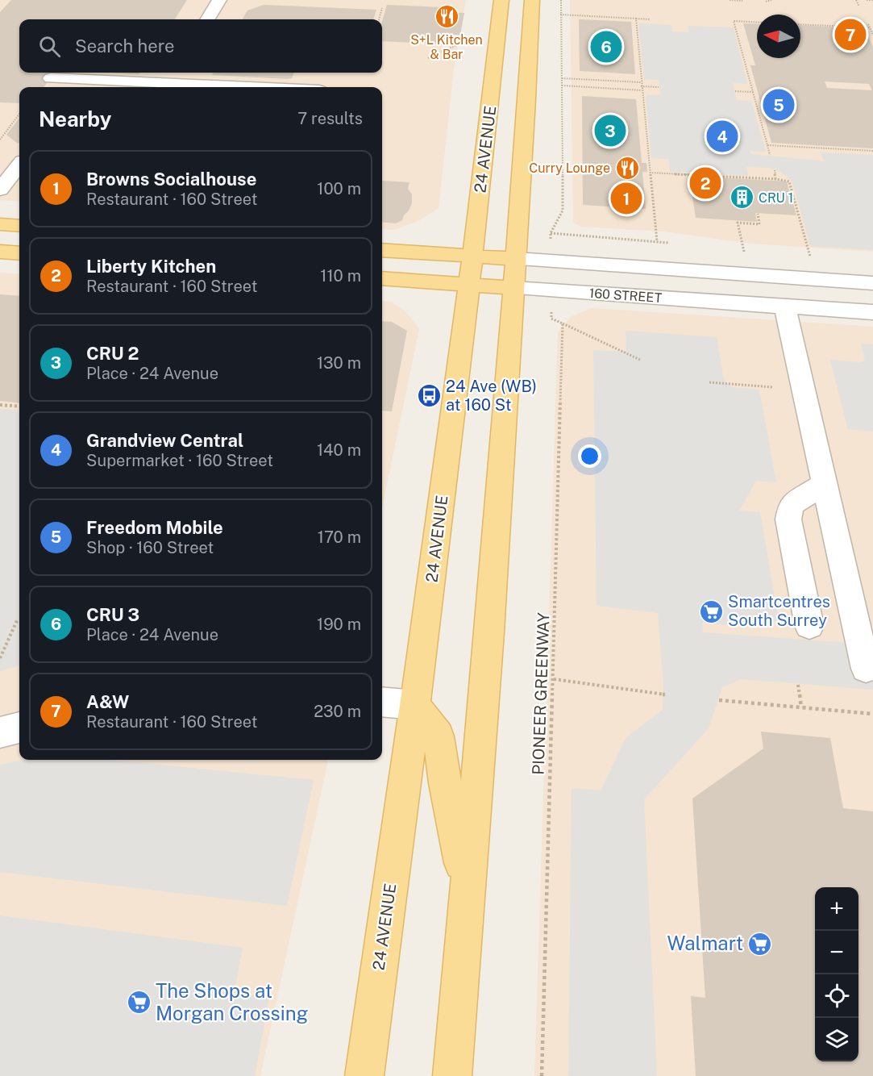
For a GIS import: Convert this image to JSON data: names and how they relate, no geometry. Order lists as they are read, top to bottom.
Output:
{
  "streets": {
    "main road": ["24 AVENUE", "160 STREET"],
    "path": ["PIONEER GREENWAY"]
  },
  "crossings": [
    ["24 AVENUE", "160 STREET"]
  ],
  "places": {
    "restaurant": ["S+L Kitchen & Bar", "Curry Lounge"],
    "building": ["CRU 1"],
    "bus stop": ["24 Ave (WB) at 160 St"],
    "supermarket": ["Smartcentres South Surrey", "Walmart", "The Shops at Morgan Crossing"]
  },
  "north": "left",
  "page": {
    "pins": [
      "7",
      "6",
      "5",
      "3",
      "4",
      "2",
      "1"
    ],
    "search": "Search here",
    "heading": ["Nearby", "7 results"],
    "list": [
      {
        "mark": "1",
        "name": "Browns Socialhouse",
        "note": "Restaurant · 160 Street",
        "value": "100 m"
      },
      {
        "mark": "2",
        "name": "Liberty Kitchen",
        "note": "Restaurant · 160 Street",
        "value": "110 m"
      },
      {
        "mark": "3",
        "name": "CRU 2",
        "note": "Place · 24 Avenue",
        "value": "130 m"
      },
      {
        "mark": "4",
        "name": "Grandview Central",
        "note": "Supermarket · 160 Street",
        "value": "140 m"
      },
      {
        "mark": "5",
        "name": "Freedom Mobile",
        "note": "Shop · 160 Street",
        "value": "170 m"
      },
      {
        "mark": "6",
        "name": "CRU 3",
        "note": "Place · 24 Avenue",
        "value": "190 m"
      },
      {
        "mark": "7",
        "name": "A&W",
        "note": "Restaurant · 160 Street",
        "value": "230 m"
      }
    ],
    "map_buttons": ["+", "−"]
  }
}
